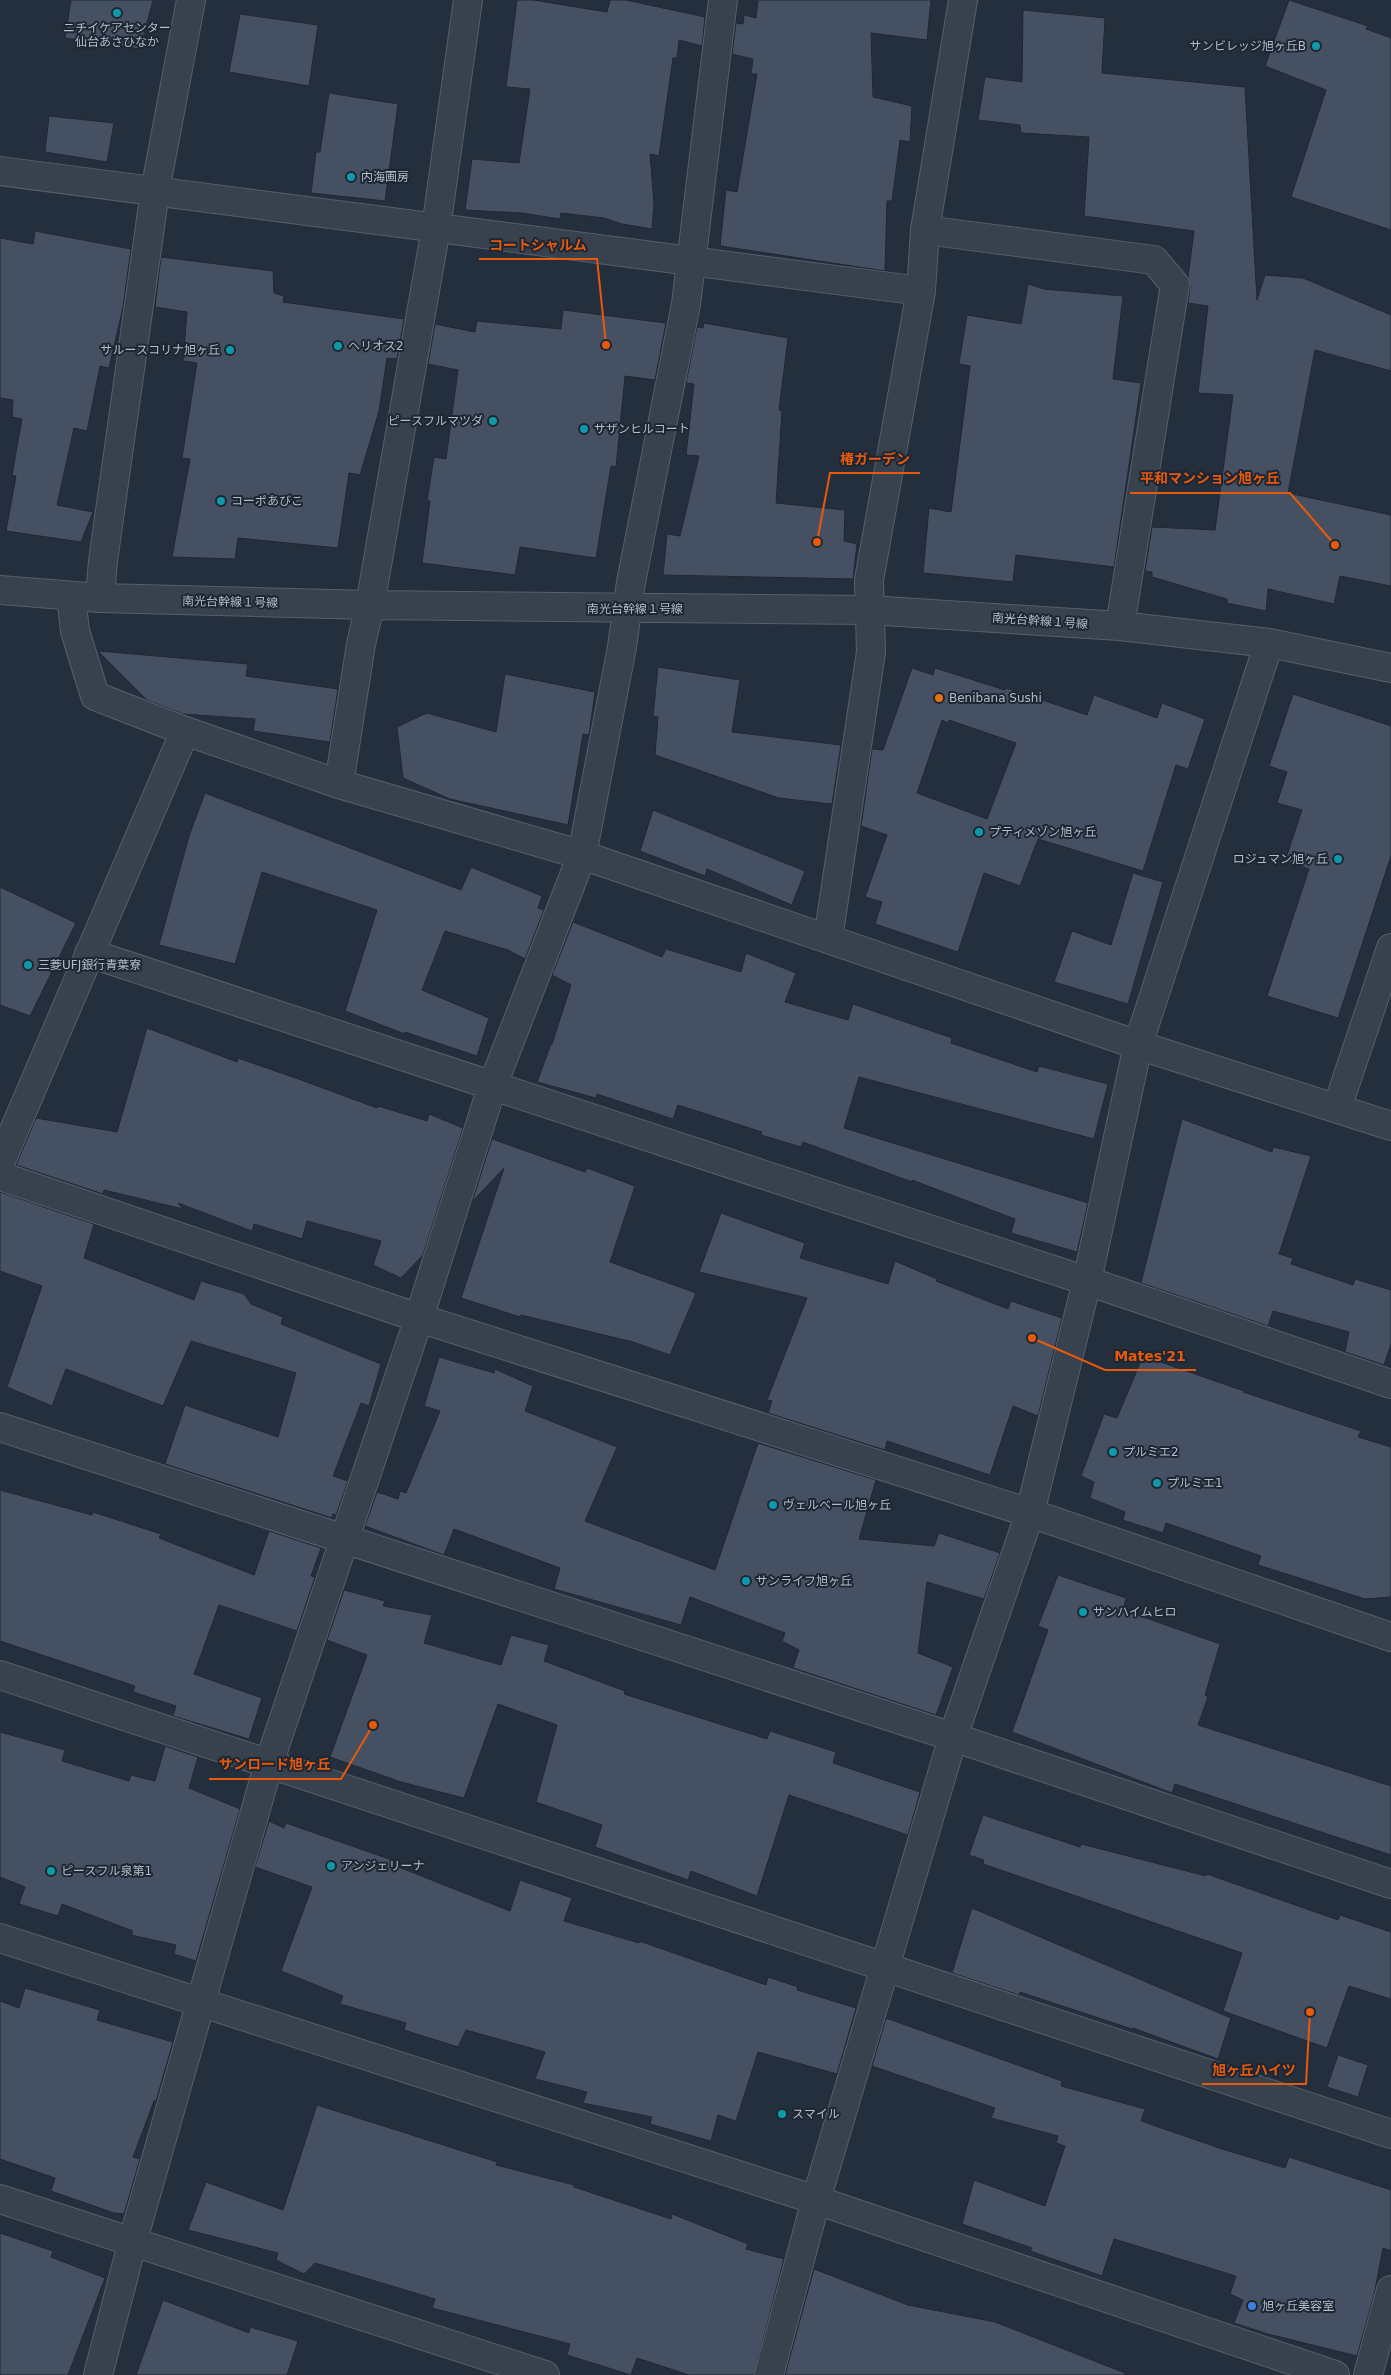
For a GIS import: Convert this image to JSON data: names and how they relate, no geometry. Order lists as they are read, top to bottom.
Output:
{
  "streets": {
    "street": ["南光台幹線１号線"]
  },
  "places": [
    "ニチイケアセンター 仙台あさひなか",
    "サンビレッジ旭ヶ丘B",
    "内海画房",
    "コートシャルム",
    "ヘリオス2",
    "サルースコリナ旭ヶ丘",
    "ピースフルマツダ",
    "サザンヒルコート",
    "コーポあびこ",
    "椿ガーデン",
    "平和マンション旭ヶ丘",
    "Benibana Sushi",
    "プティメゾン旭ヶ丘",
    "ロジュマン旭ヶ丘",
    "三菱UFJ銀行青葉寮",
    "Mates'21",
    "プルミエ2",
    "プルミエ1",
    "ヴェルベール旭ヶ丘",
    "サンライフ旭ヶ丘",
    "サンハイムヒロ",
    "サンロード旭ヶ丘",
    "アンジェリーナ",
    "ピースフル泉第1",
    "旭ヶ丘ハイツ",
    "スマイル",
    "旭ヶ丘美容室"
  ]
}
